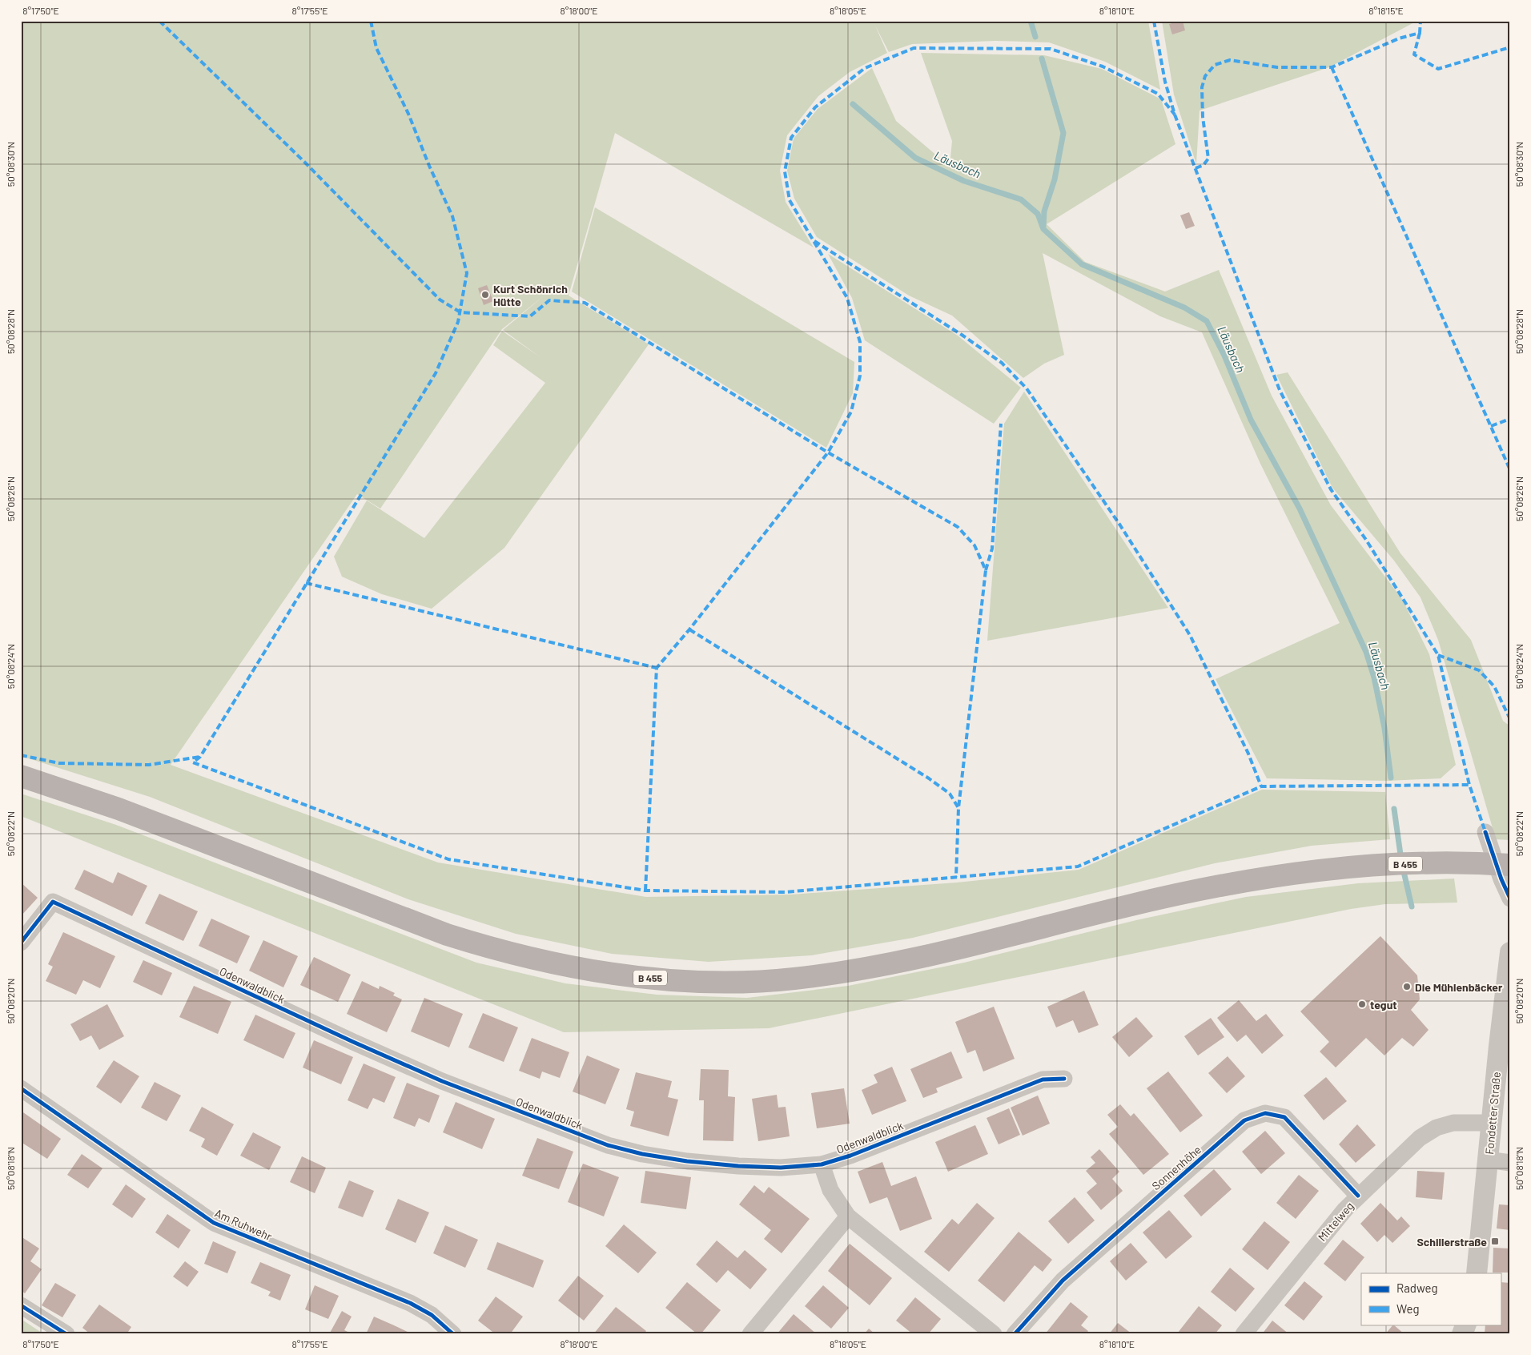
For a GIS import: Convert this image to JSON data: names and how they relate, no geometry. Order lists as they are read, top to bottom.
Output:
{
  "streets": {
    "main road": ["B 455"],
    "street": [
      "Odenwaldblick",
      "Fondetter Straße",
      "Sonnenhöhe",
      "Mittelweg",
      "Am Ruhwehr"
    ]
  },
  "crossings": [
    ["Fondetter Straße", "Mittelweg"],
    ["Sonnenhöhe", "Mittelweg"]
  ],
  "water": ["Läusbach"],
  "places": {
    "other": ["Kurt Schönrich Hütte", "Die Mühlenbäcker", "tegut"],
    "transit": ["Schillerstraße"]
  },
  "legend": ["Radweg", "Weg"],
  "coordinates": [
    "8°17'50\"E",
    "8°17'55\"E",
    "8°18'00\"E",
    "8°18'05\"E",
    "8°18'10\"E",
    "8°18'15\"E",
    "50°08'30\"N",
    "50°08'28\"N",
    "50°08'26\"N",
    "50°08'24\"N",
    "50°08'22\"N",
    "50°08'20\"N",
    "50°08'18\"N"
  ]
}
